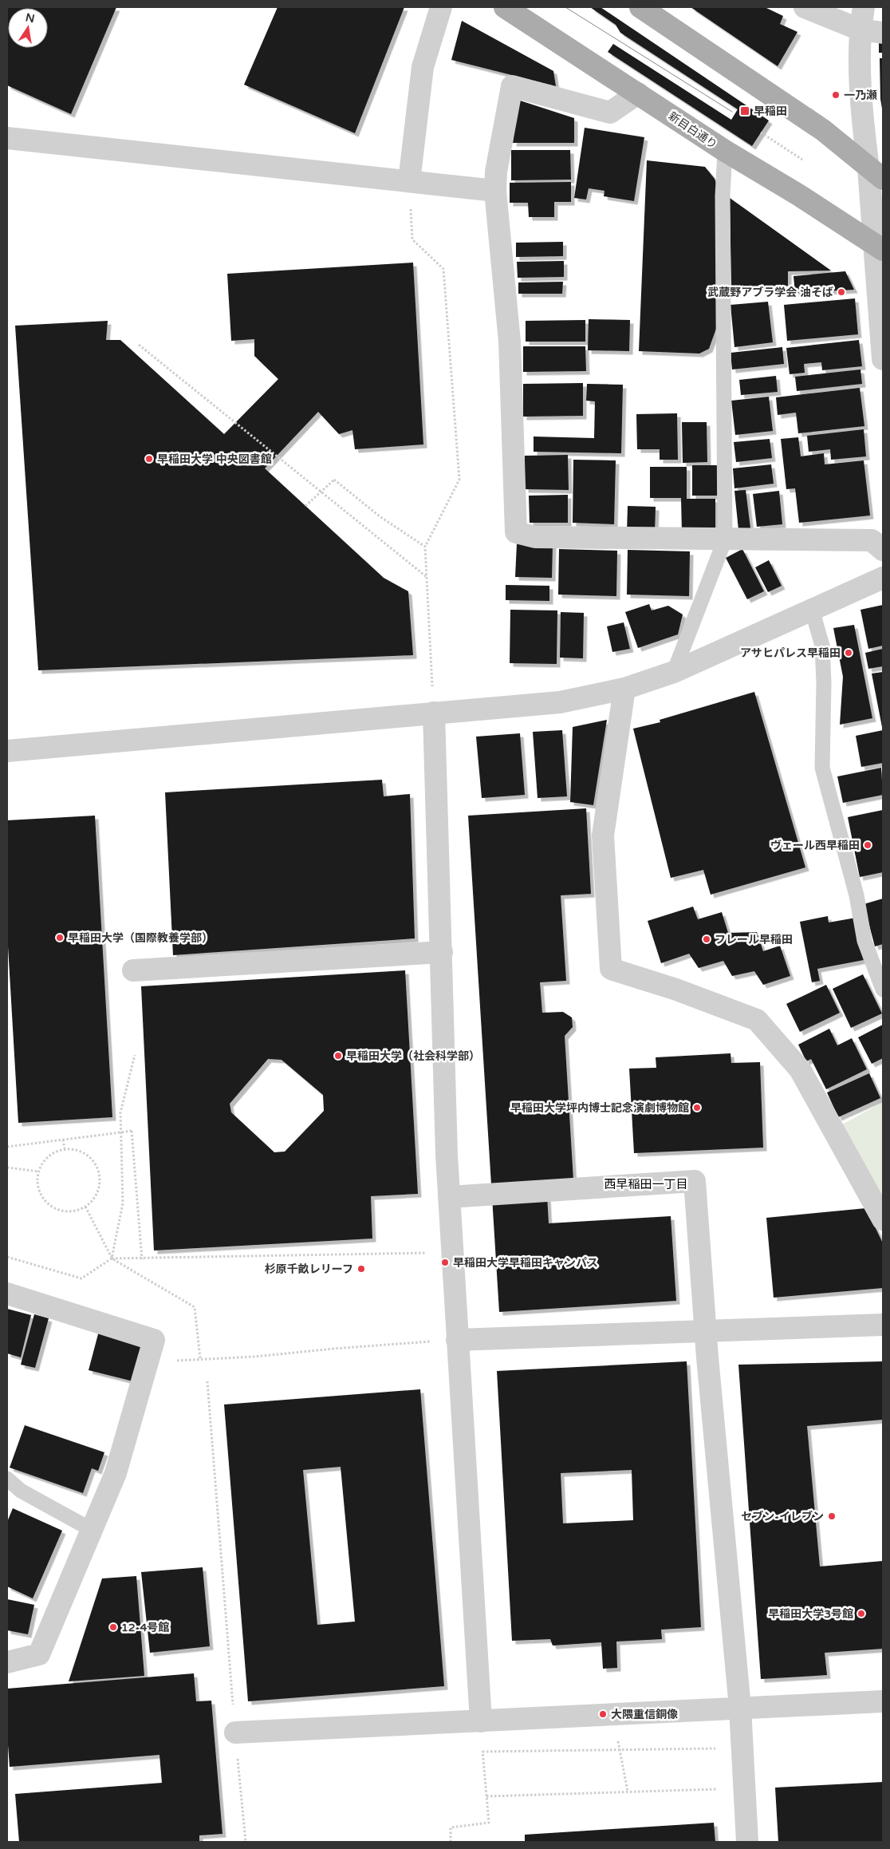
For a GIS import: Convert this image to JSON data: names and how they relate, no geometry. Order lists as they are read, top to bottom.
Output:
{
  "streets": {
    "main road": ["新目白通り"]
  },
  "districts": ["西早稲田一丁目"],
  "places": {
    "other": [
      "一乃瀬",
      "武蔵野アブラ学会 油そば",
      "早稲田大学 中央図書館",
      "アサヒパレス早稲田",
      "ヴェール西早稲田",
      "早稲田大学（国際教養学部）",
      "フレール早稲田",
      "早稲田大学（社会科学部）",
      "早稲田大学坪内博士記念演劇博物館",
      "早稲田大学早稲田キャンパス",
      "杉原千畝レリーフ",
      "セブン-イレブン",
      "早稲田大学3号館",
      "12-4号館",
      "大隈重信銅像"
    ],
    "transit": ["早稲田"]
  },
  "north": "top"
}
